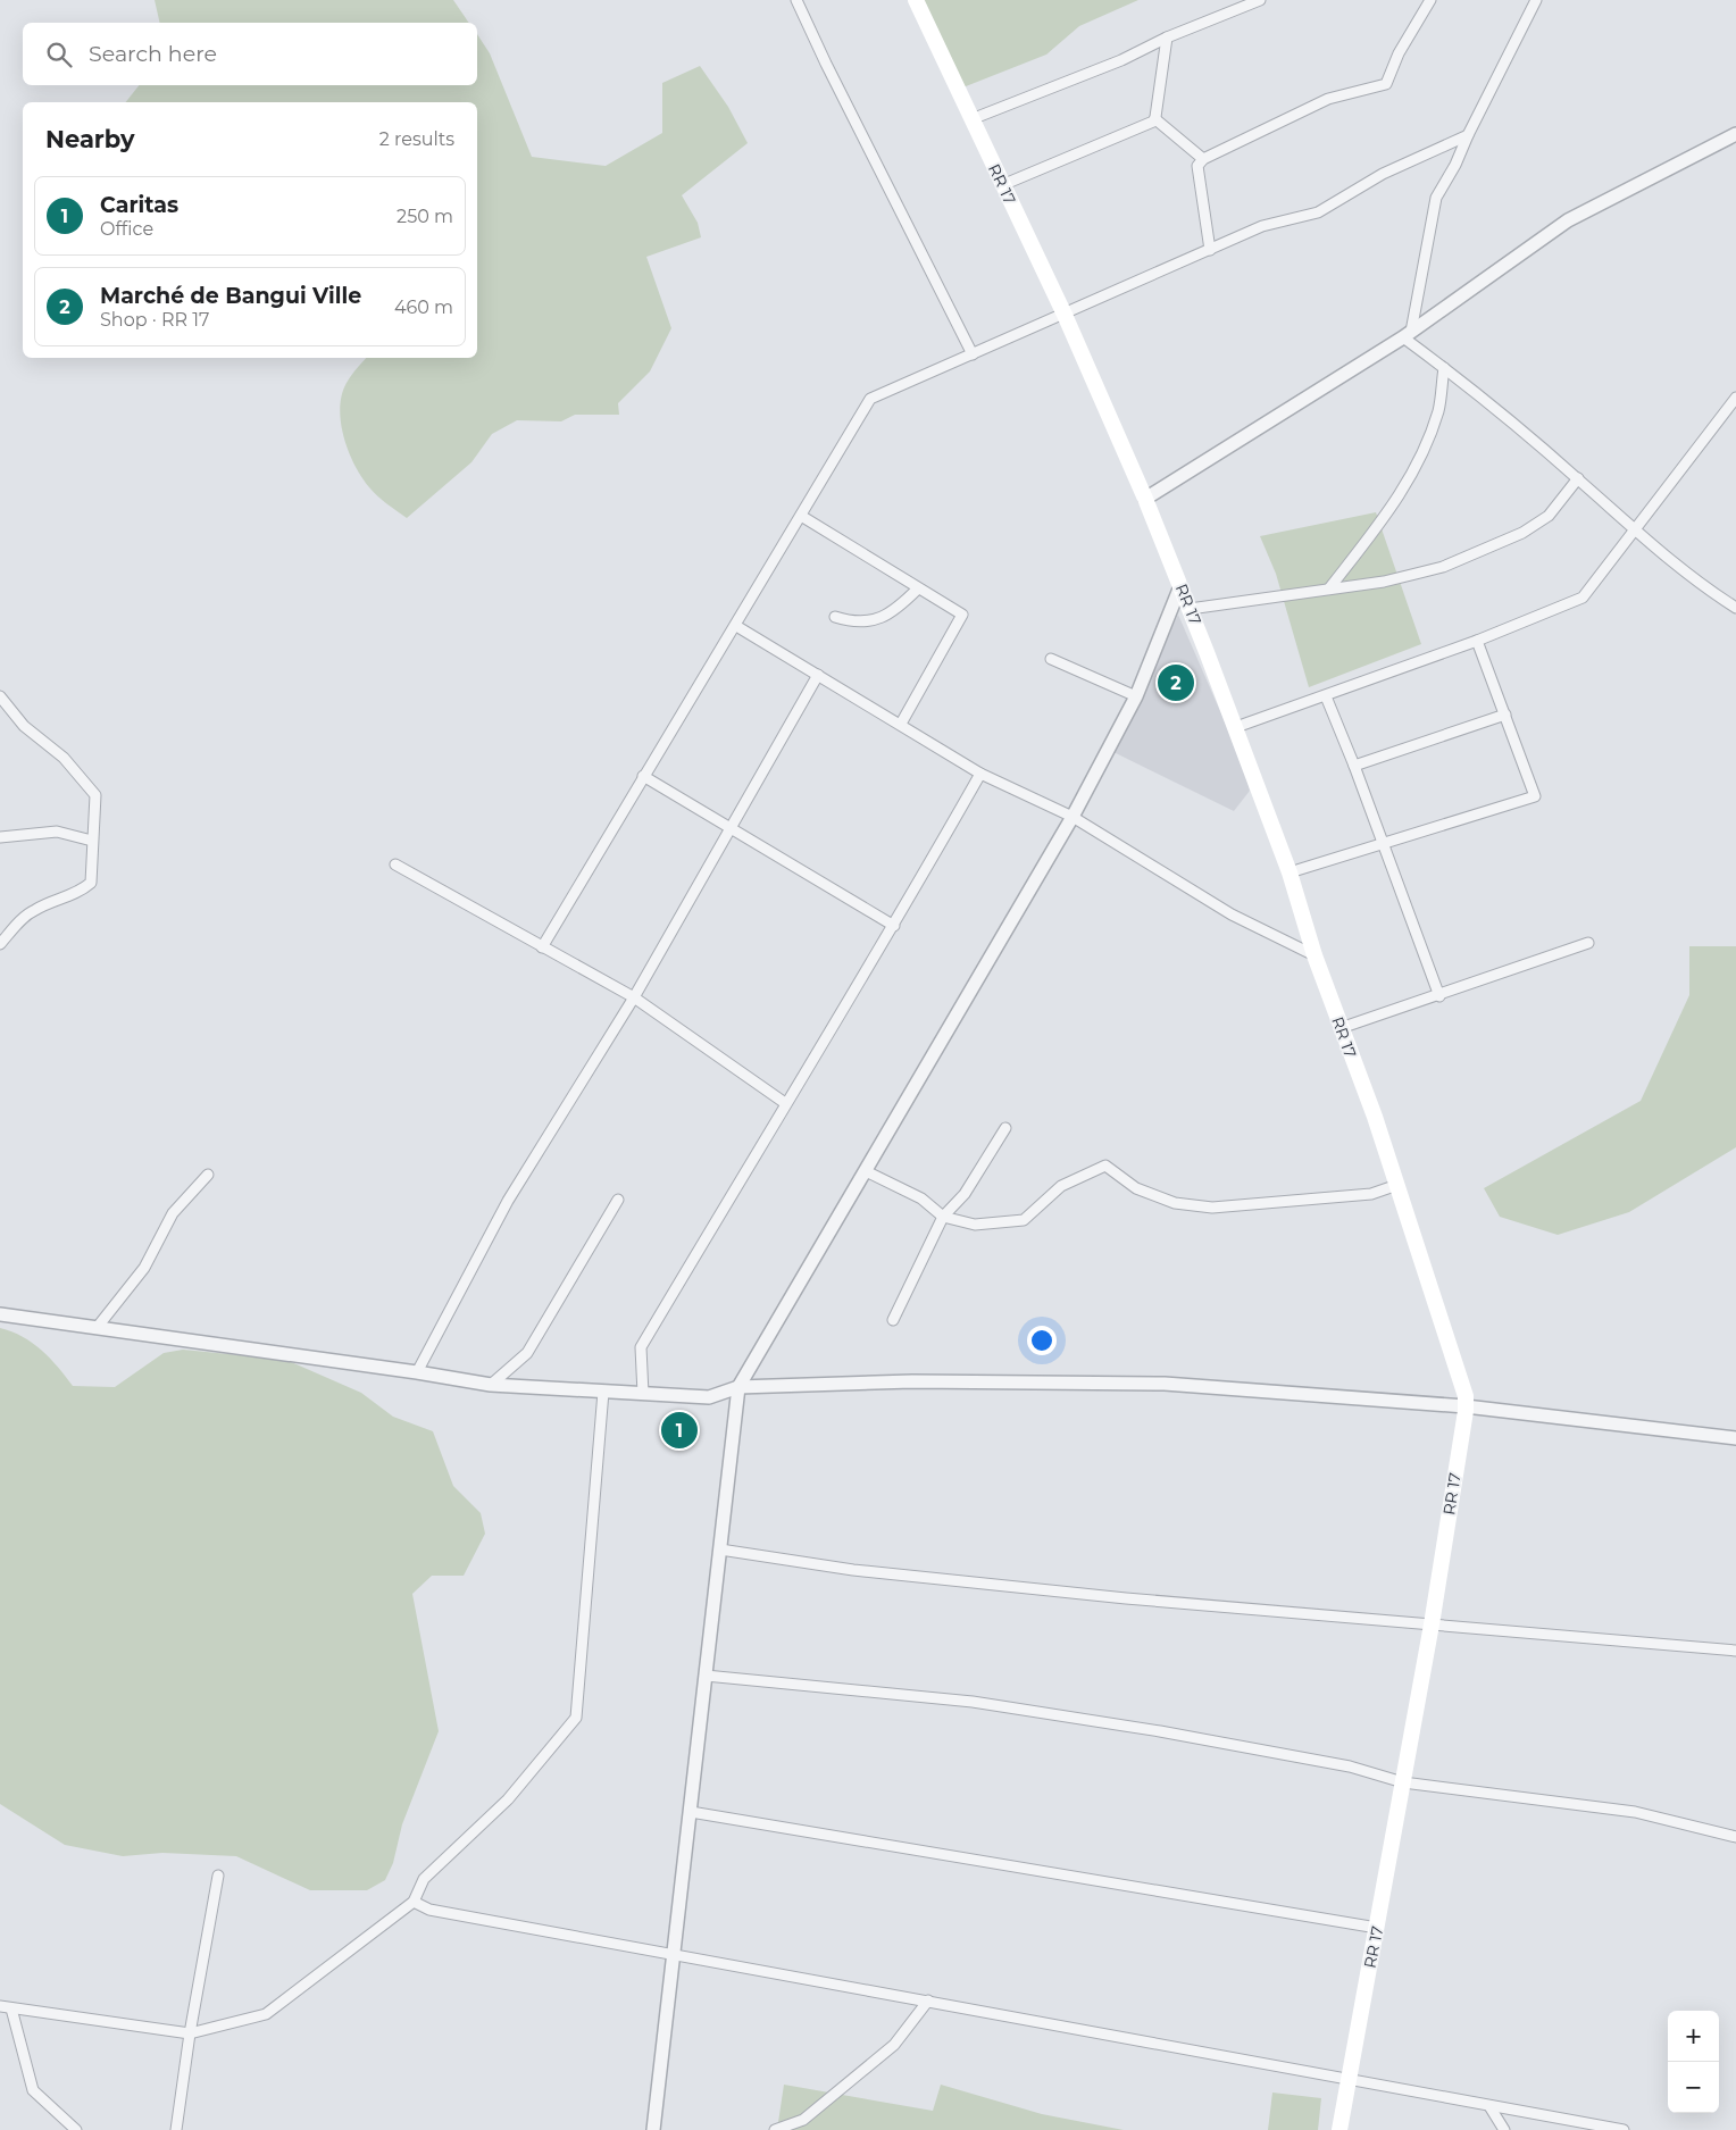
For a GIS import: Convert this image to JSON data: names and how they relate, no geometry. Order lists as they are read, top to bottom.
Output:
{
  "streets": {
    "main road": ["RR 17"]
  },
  "page": {
    "search": "Search here",
    "heading": ["Nearby", "2 results"],
    "list": [
      {
        "mark": "1",
        "name": "Caritas",
        "note": "Office",
        "value": "250 m"
      },
      {
        "mark": "2",
        "name": "Marché de Bangui Ville",
        "note": "Shop · RR 17",
        "value": "460 m"
      }
    ],
    "pins": ["2", "1"],
    "map_buttons": ["+", "−"]
  }
}
